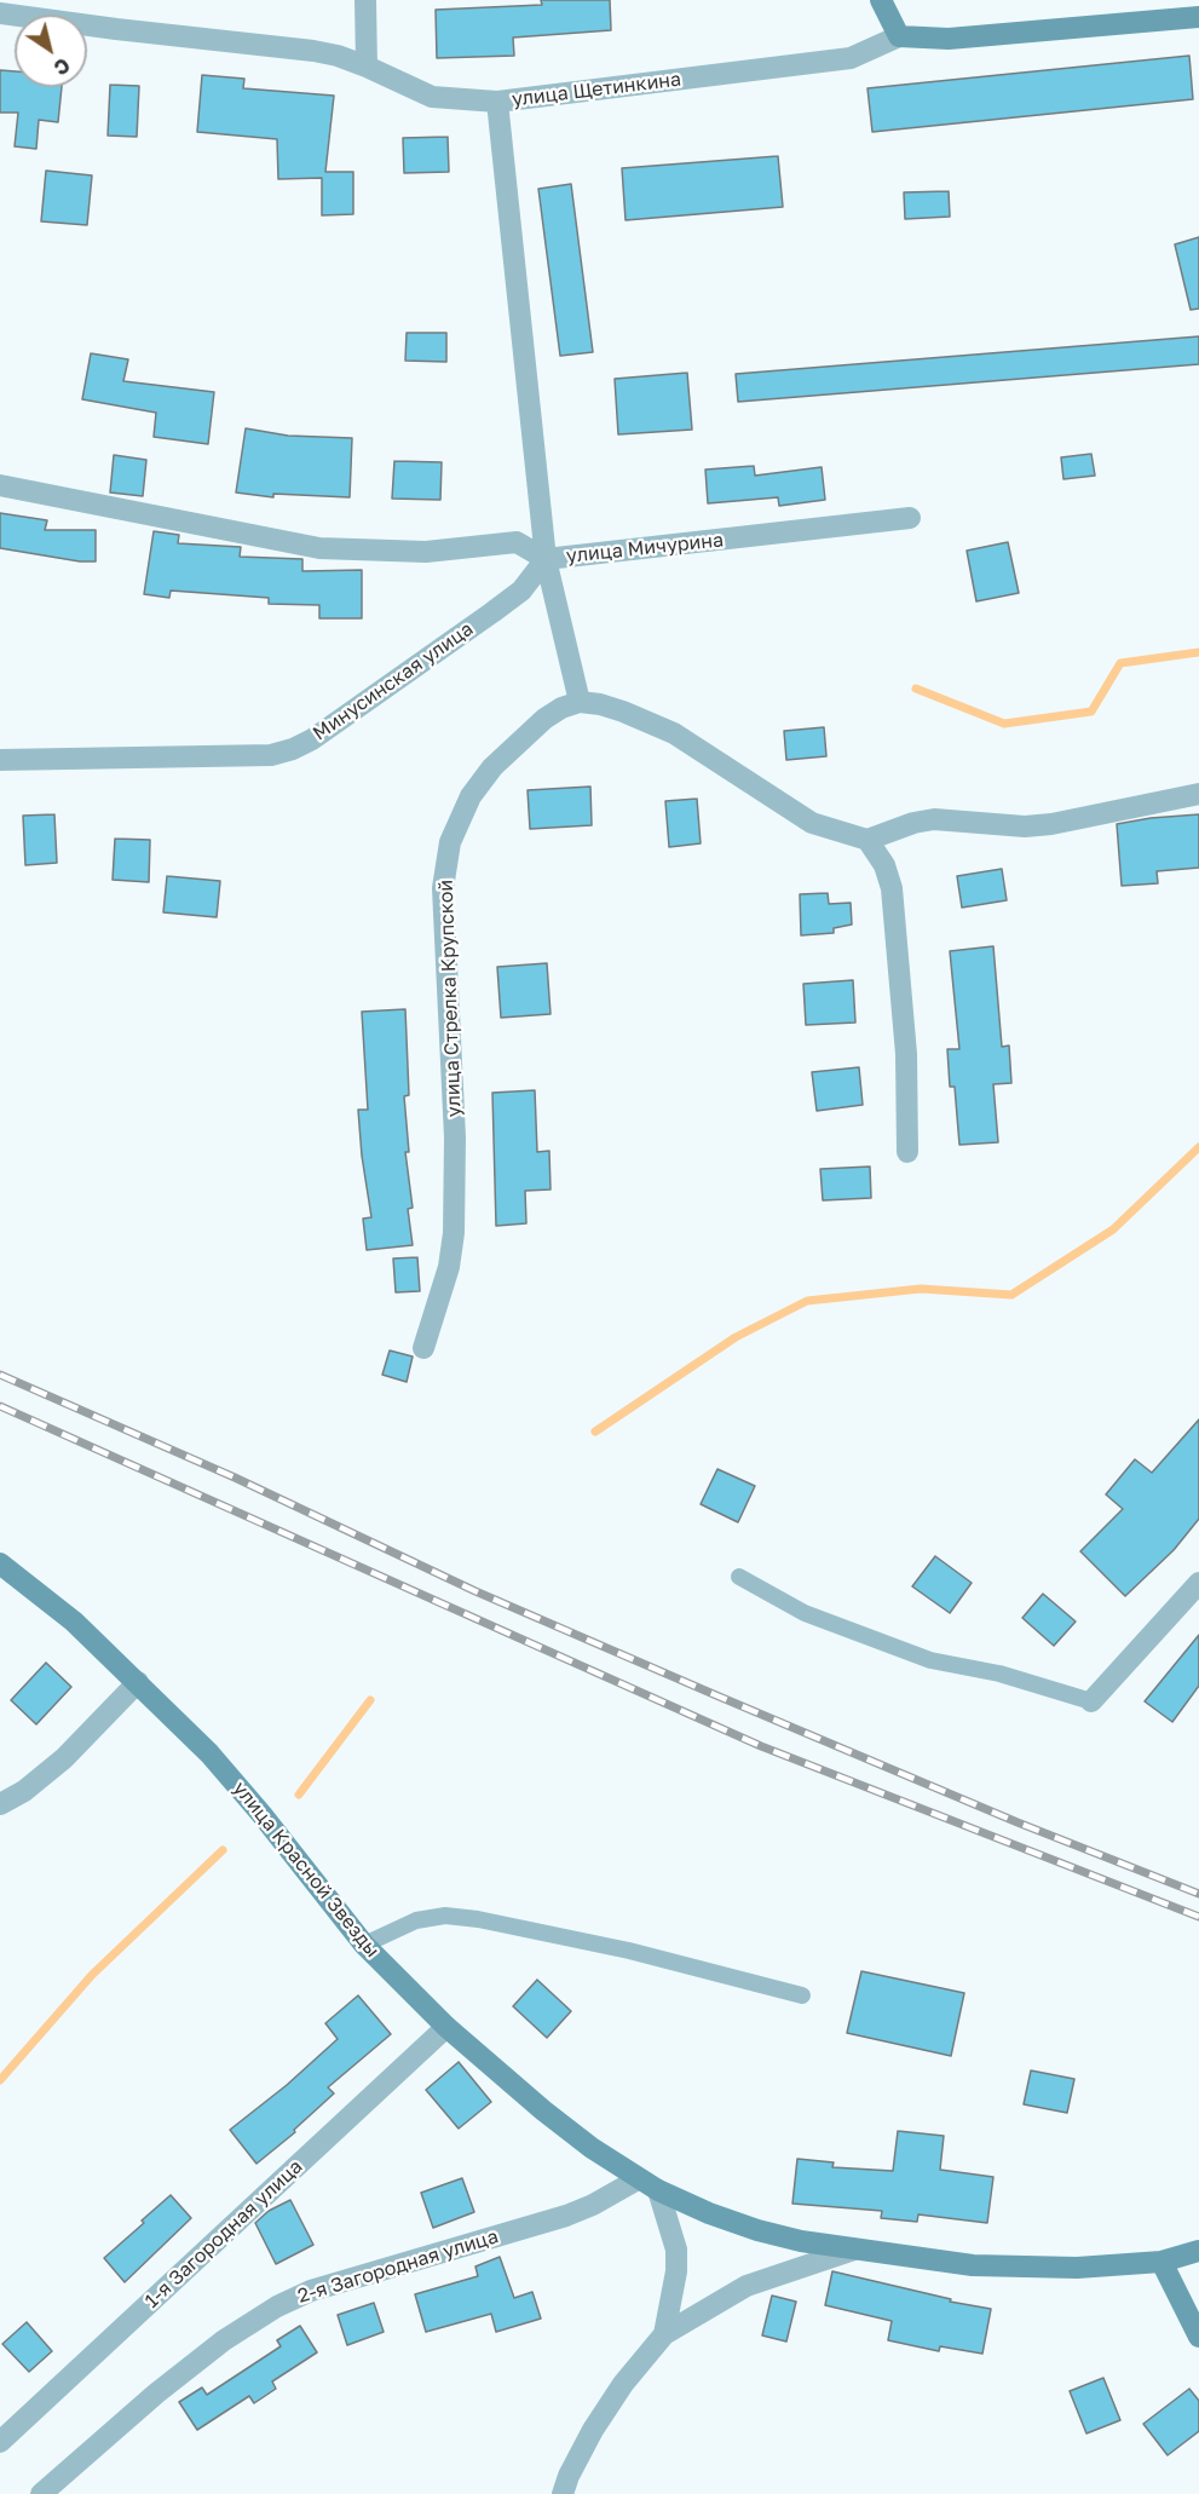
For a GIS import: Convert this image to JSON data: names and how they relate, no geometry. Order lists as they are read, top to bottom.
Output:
{
  "streets": {
    "street": [
      "улица Щетинкина",
      "улица Мичурина",
      "Минусинская улица",
      "улица Стрелка Крупской",
      "улица Красной Звезды",
      "1-я Загородная улица",
      "2-я Загородная улица"
    ]
  },
  "crossings": [
    ["улица Мичурина", "Минусинская улица"],
    ["улица Красной Звезды", "1-я Загородная улица"],
    ["улица Красной Звезды", "2-я Загородная улица"]
  ],
  "north": "bottom right"
}
